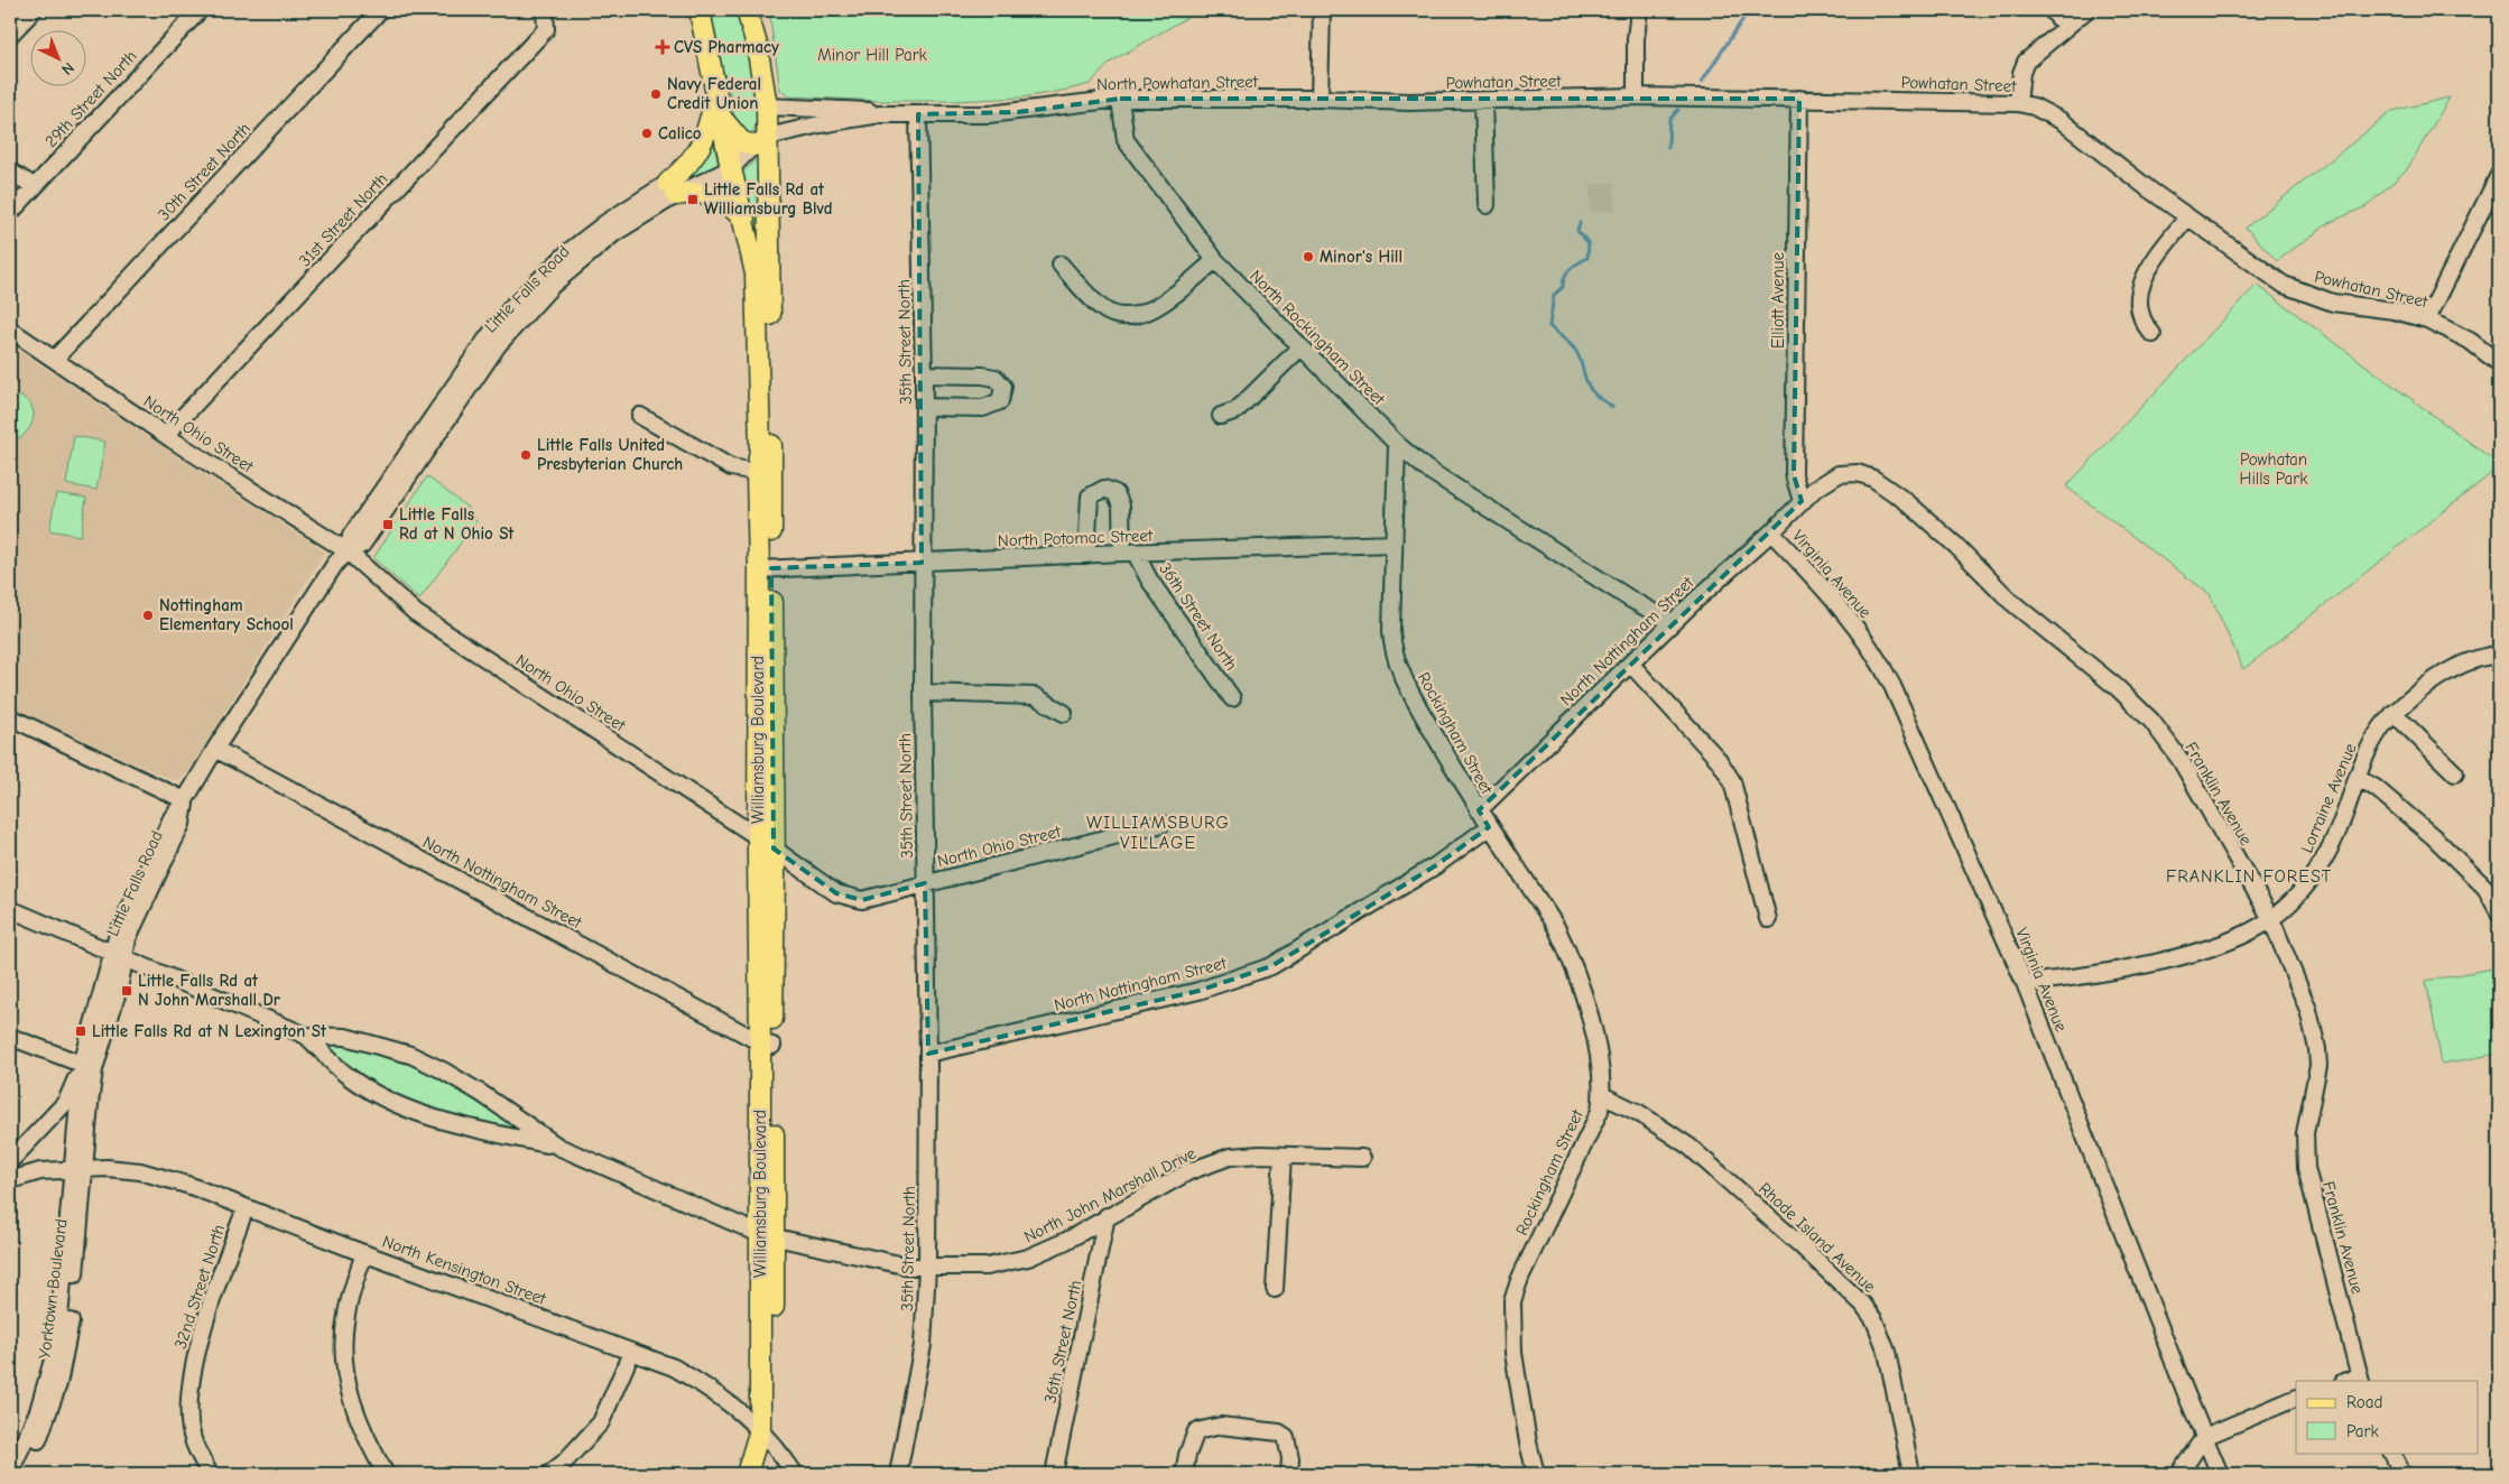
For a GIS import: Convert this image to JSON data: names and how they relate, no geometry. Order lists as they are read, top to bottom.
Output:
{
  "streets": {
    "main road": ["Williamsburg Boulevard"],
    "street": [
      "Powhatan Street",
      "North Powhatan Street",
      "29th Street North",
      "30th Street North",
      "31st Street North",
      "Little Falls Road",
      "Elliott Avenue",
      "North Rockingham Street",
      "35th Street North",
      "North Ohio Street",
      "North Potomac Street",
      "Virginia Avenue",
      "36th Street North",
      "North Nottingham Street",
      "Rockingham Street",
      "Franklin Avenue",
      "Lorraine Avenue",
      "North John Marshall Drive",
      "Rhode Island Avenue",
      "North Kensington Street",
      "32nd Street North",
      "Yorktown Boulevard"
    ]
  },
  "crossings": [
    ["Powhatan Street", "North Powhatan Street"],
    ["Powhatan Street", "Elliott Avenue"],
    ["North Powhatan Street", "Little Falls Road"],
    ["North Powhatan Street", "North Rockingham Street"],
    ["North Powhatan Street", "35th Street North"],
    ["North Powhatan Street", "Williamsburg Boulevard"],
    ["30th Street North", "North Ohio Street"],
    ["31st Street North", "North Ohio Street"],
    ["Little Falls Road", "North Ohio Street"],
    ["Little Falls Road", "North Nottingham Street"],
    ["Little Falls Road", "Williamsburg Boulevard"],
    ["Little Falls Road", "North John Marshall Drive"],
    ["Little Falls Road", "North Kensington Street"],
    ["Little Falls Road", "Yorktown Boulevard"],
    ["Elliott Avenue", "North Nottingham Street"],
    ["Elliott Avenue", "Franklin Avenue"],
    ["35th Street North", "North Ohio Street"],
    ["35th Street North", "North Potomac Street"],
    ["35th Street North", "North Nottingham Street"],
    ["35th Street North", "North John Marshall Drive"],
    ["North Ohio Street", "Williamsburg Boulevard"],
    ["North Potomac Street", "36th Street North"],
    ["North Potomac Street", "Rockingham Street"],
    ["North Potomac Street", "Williamsburg Boulevard"],
    ["Virginia Avenue", "North Nottingham Street"],
    ["Virginia Avenue", "Lorraine Avenue"],
    ["36th Street North", "North John Marshall Drive"],
    ["North Nottingham Street", "Rockingham Street"],
    ["North Nottingham Street", "Williamsburg Boulevard"],
    ["North Nottingham Street", "Franklin Avenue"],
    ["Rockingham Street", "Rhode Island Avenue"],
    ["Williamsburg Boulevard", "North John Marshall Drive"],
    ["Williamsburg Boulevard", "North Kensington Street"],
    ["Franklin Avenue", "Lorraine Avenue"],
    ["North Kensington Street", "32nd Street North"],
    ["North Kensington Street", "Yorktown Boulevard"]
  ],
  "districts": ["WILLIAMSBURG VILLAGE", "FRANKLIN FOREST"],
  "parks": ["Minor Hill Park", "Powhatan Hills Park"],
  "places": {
    "health": ["CVS Pharmacy"],
    "other": [
      "Navy Federal Credit Union",
      "Calico",
      "Minor's Hill",
      "Little Falls United Presbyterian Church",
      "Nottingham Elementary School"
    ],
    "transit": [
      "Little Falls Rd at Williamsburg Blvd",
      "Little Falls Rd at N Ohio St",
      "Little Falls Rd at N John Marshall Dr",
      "Little Falls Rd at N Lexington St"
    ]
  },
  "legend": ["Road", "Park"],
  "north": "bottom right"
}
